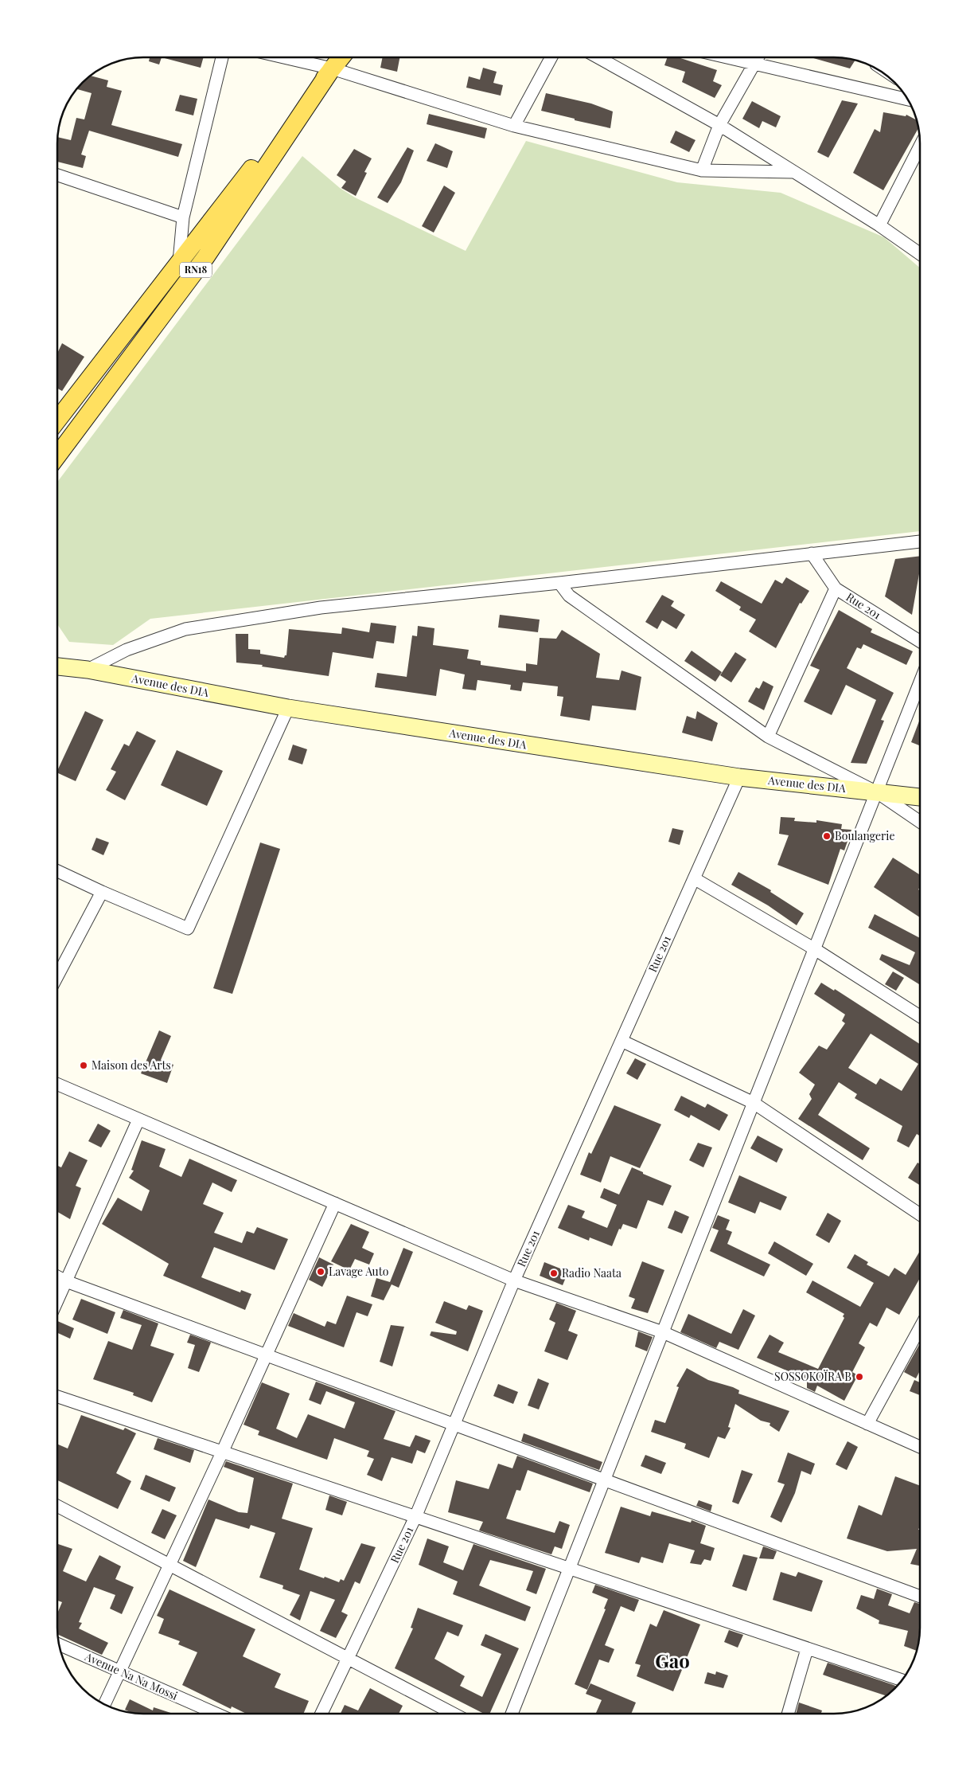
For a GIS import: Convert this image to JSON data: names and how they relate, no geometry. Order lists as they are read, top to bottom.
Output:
{
  "streets": {
    "main road": ["RN18"],
    "street": ["Rue 201", "Avenue des DIA", "Avenue Na Na Mossi"]
  },
  "crossings": [
    ["Rue 201", "Avenue des DIA"]
  ],
  "districts": ["Gao"],
  "places": [
    "Boulangerie",
    "Maison des Arts",
    "Lavage Auto",
    "Radio Naata",
    "SOSSOKOÏRA B"
  ]
}
